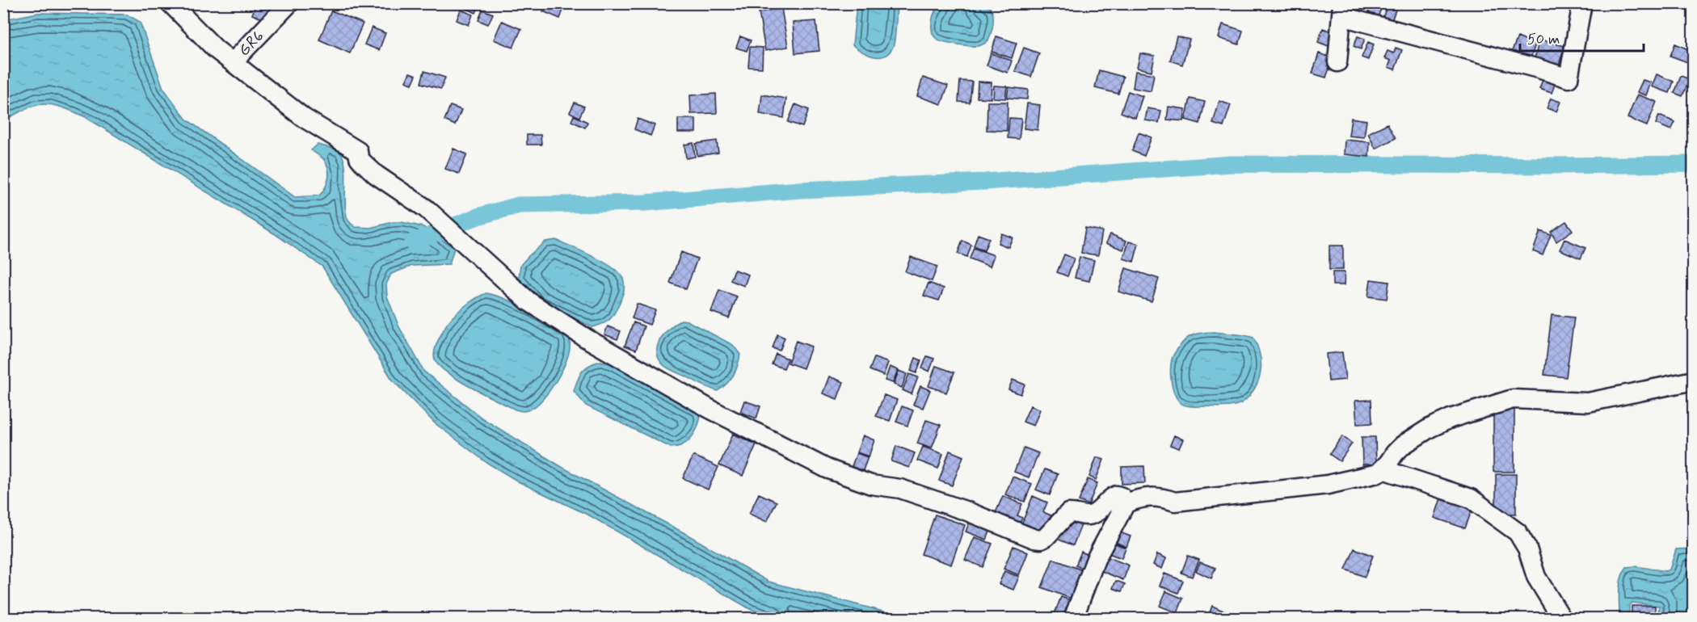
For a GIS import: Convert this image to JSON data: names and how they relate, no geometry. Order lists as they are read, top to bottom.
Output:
{
  "streets": {
    "street": ["GR6"]
  },
  "scale_bar": "50 m"
}
